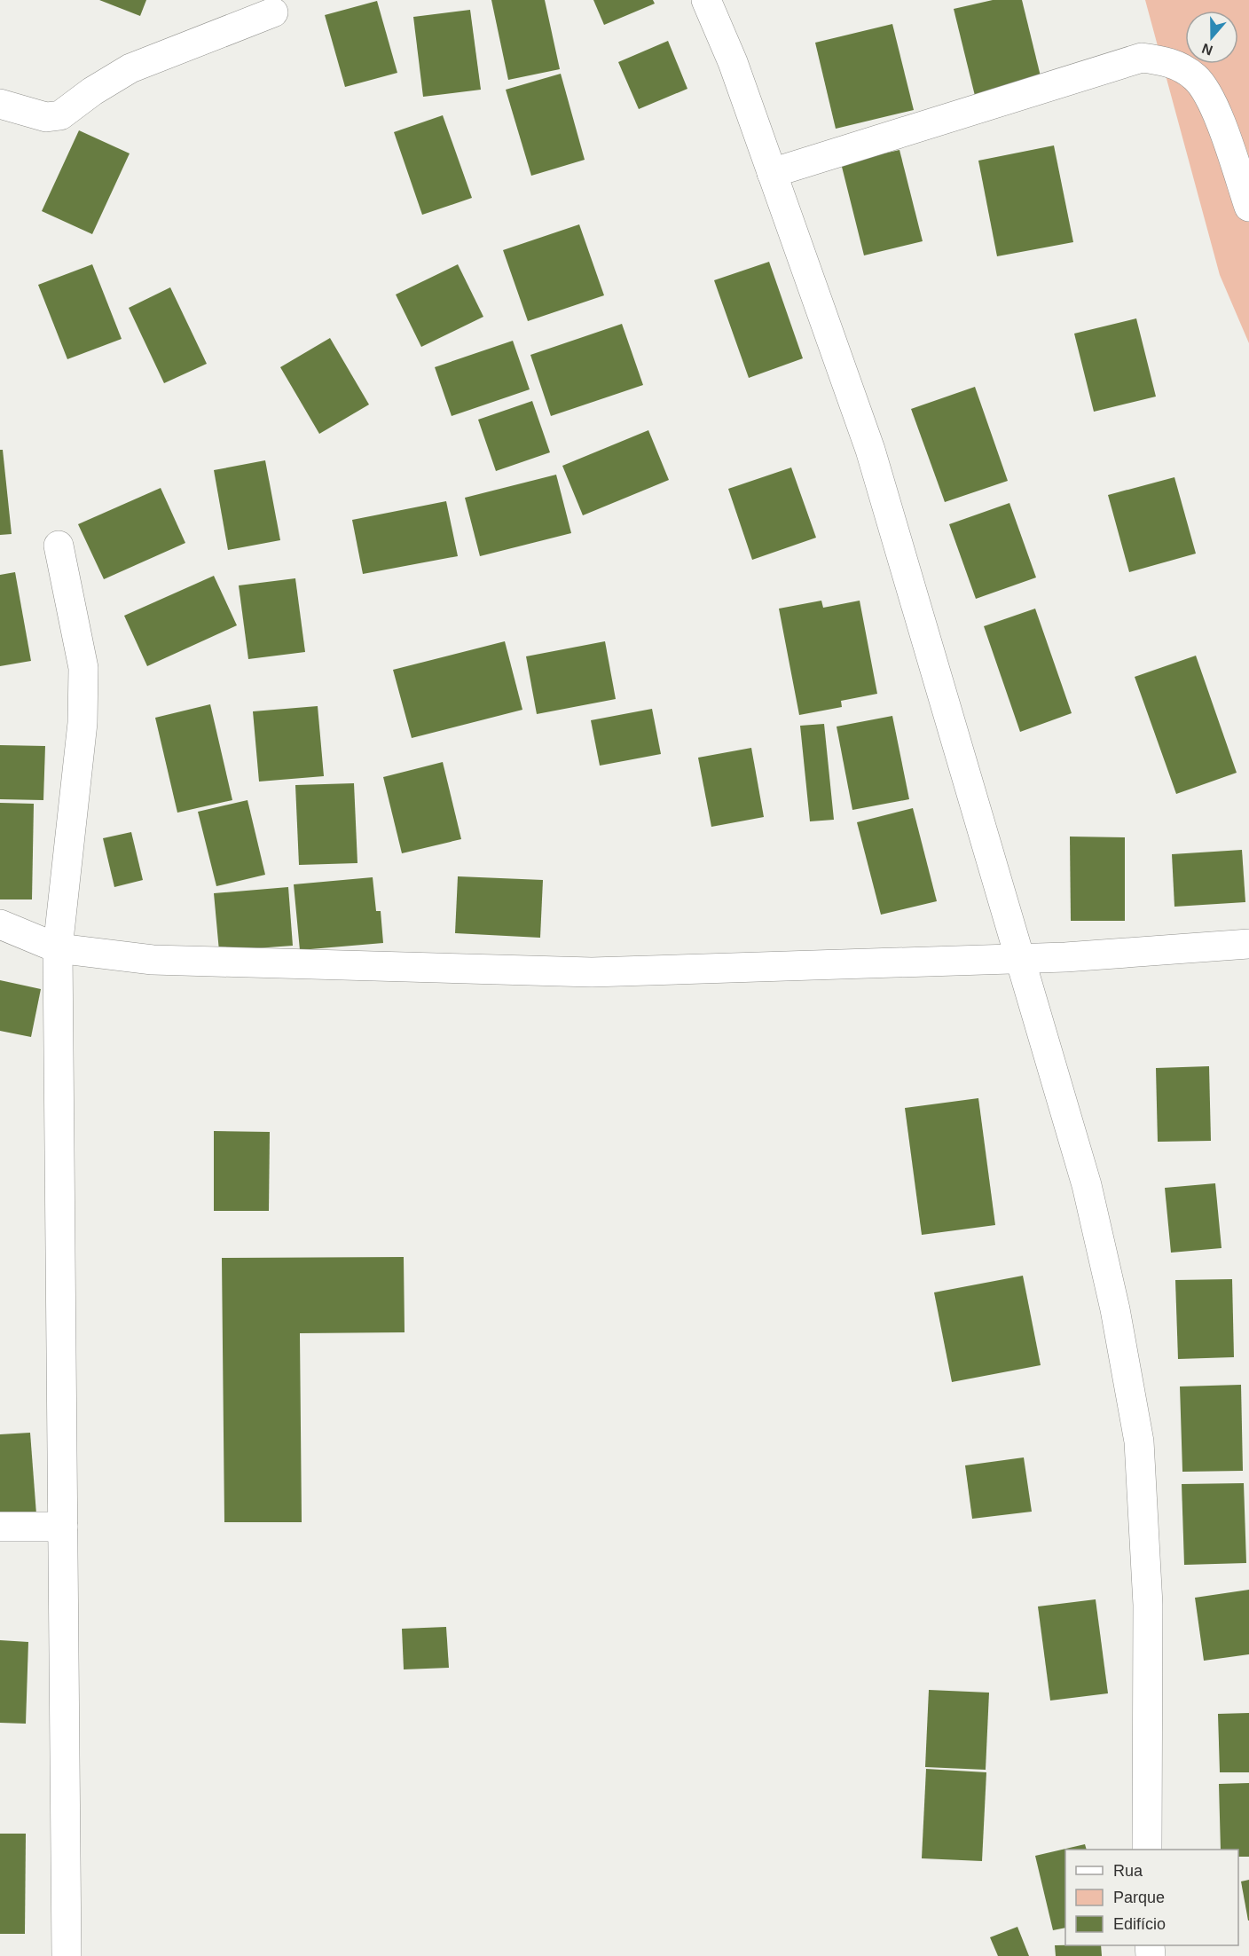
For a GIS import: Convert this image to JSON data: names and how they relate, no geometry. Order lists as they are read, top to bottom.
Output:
{
  "legend": ["Rua", "Parque", "Edifício"],
  "north": "bottom"
}
